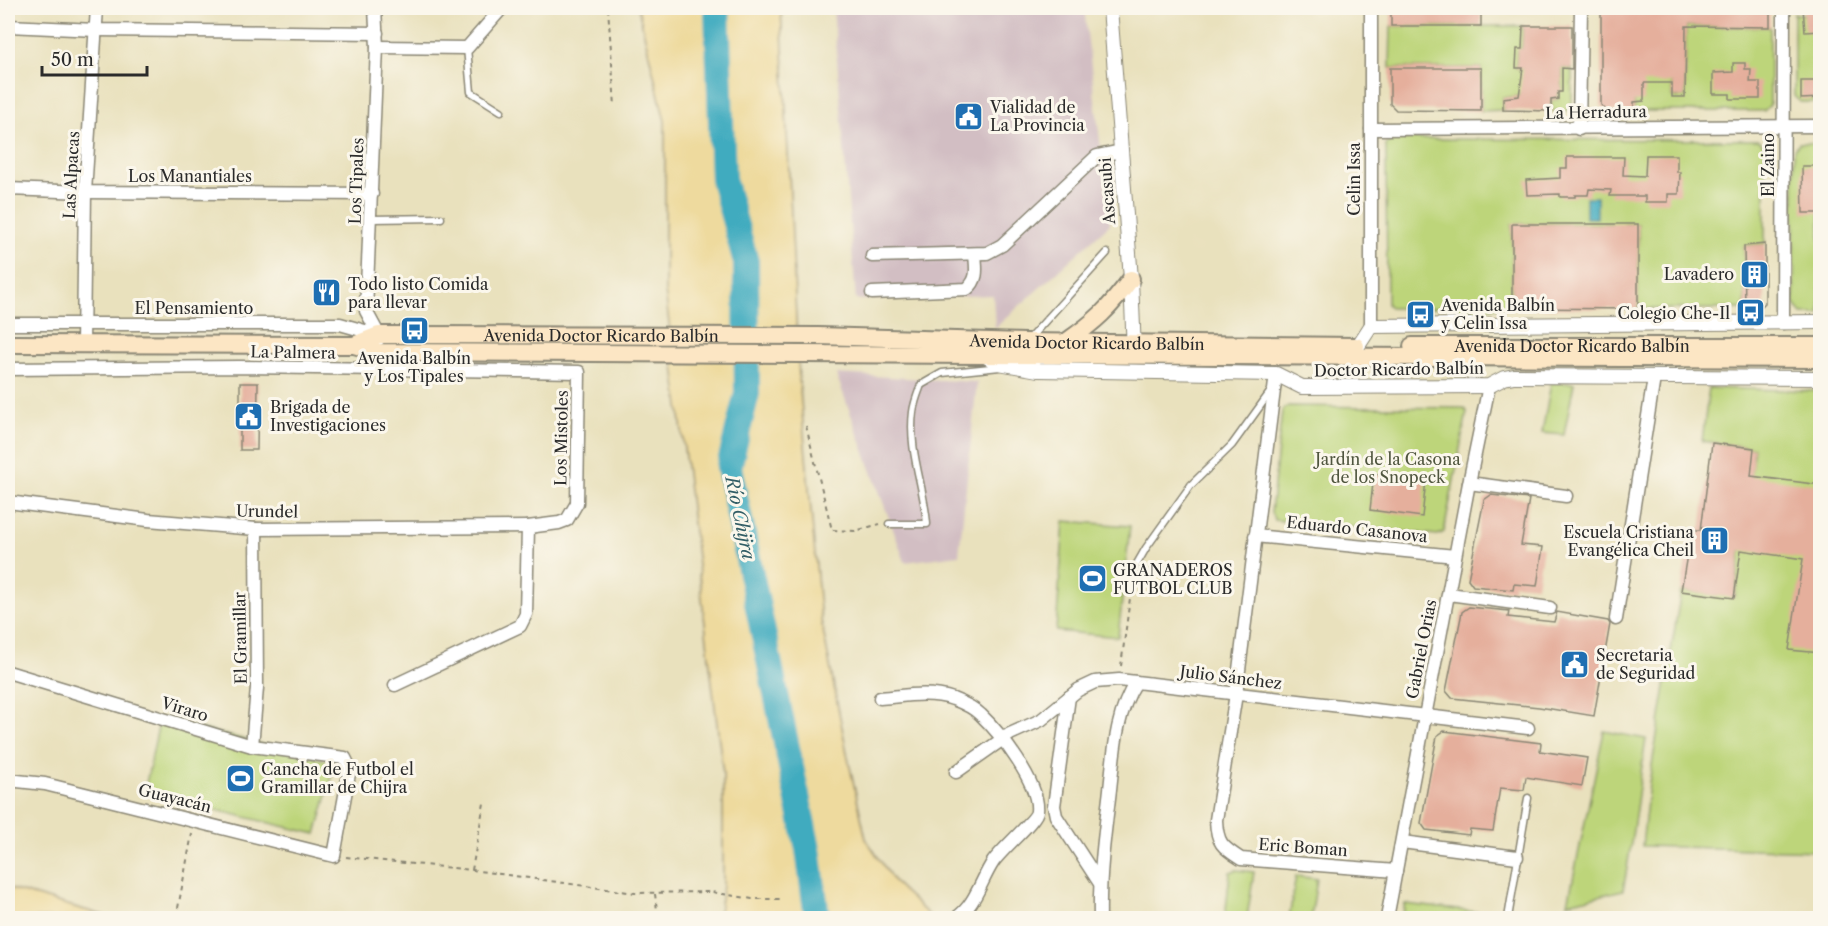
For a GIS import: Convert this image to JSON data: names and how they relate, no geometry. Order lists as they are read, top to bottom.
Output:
{
  "streets": {
    "main road": ["Avenida Doctor Ricardo Balbín"],
    "street": [
      "La Herradura",
      "El Zaino",
      "Las Alpacas",
      "Los Manantiales",
      "Celin Issa",
      "Los Tipales",
      "Ascasubi",
      "El Pensamiento",
      "La Palmera",
      "Doctor Ricardo Balbín",
      "Los Mistoles",
      "Urundel",
      "Eduardo Casanova",
      "El Gramillar",
      "Gabriel Orias",
      "Julio Sánchez",
      "Viraro",
      "Guayacán",
      "Eric Boman"
    ]
  },
  "crossings": [
    ["La Herradura", "El Zaino"],
    ["La Herradura", "Celin Issa"],
    ["Las Alpacas", "Los Manantiales"],
    ["Las Alpacas", "El Pensamiento"],
    ["Las Alpacas", "Avenida Doctor Ricardo Balbín"],
    ["Los Manantiales", "Los Tipales"],
    ["Los Tipales", "El Pensamiento"],
    ["Los Tipales", "Avenida Doctor Ricardo Balbín"],
    ["Ascasubi", "Avenida Doctor Ricardo Balbín"],
    ["Ascasubi", "Doctor Ricardo Balbín"],
    ["El Pensamiento", "Avenida Doctor Ricardo Balbín"],
    ["Avenida Doctor Ricardo Balbín", "Doctor Ricardo Balbín"],
    ["La Palmera", "Los Mistoles"],
    ["Doctor Ricardo Balbín", "Gabriel Orias"],
    ["Los Mistoles", "Urundel"],
    ["Urundel", "El Gramillar"],
    ["Eduardo Casanova", "Gabriel Orias"],
    ["El Gramillar", "Viraro"],
    ["Gabriel Orias", "Julio Sánchez"],
    ["Gabriel Orias", "Eric Boman"],
    ["Julio Sánchez", "Eric Boman"],
    ["Viraro", "Guayacán"]
  ],
  "water": ["Río Chijra"],
  "parks": ["Jardín de la Casona de los Snopeck"],
  "places": {
    "public building": ["Vialidad de La Provincia", "Brigada de Investigaciones", "Secretaria de Seguridad"],
    "building": ["Lavadero", "Escuela Cristiana Evangélica Cheil"],
    "restaurant": ["Todo listo Comida para llevar"],
    "bus stop": ["Colegio Che-Il", "Avenida Balbín y Celin Issa", "Avenida Balbín y Los Tipales"],
    "sports": ["GRANADEROS FUTBOL CLUB", "Cancha de Futbol el Gramillar de Chijra"]
  },
  "scale_bar": "50 m"
}
